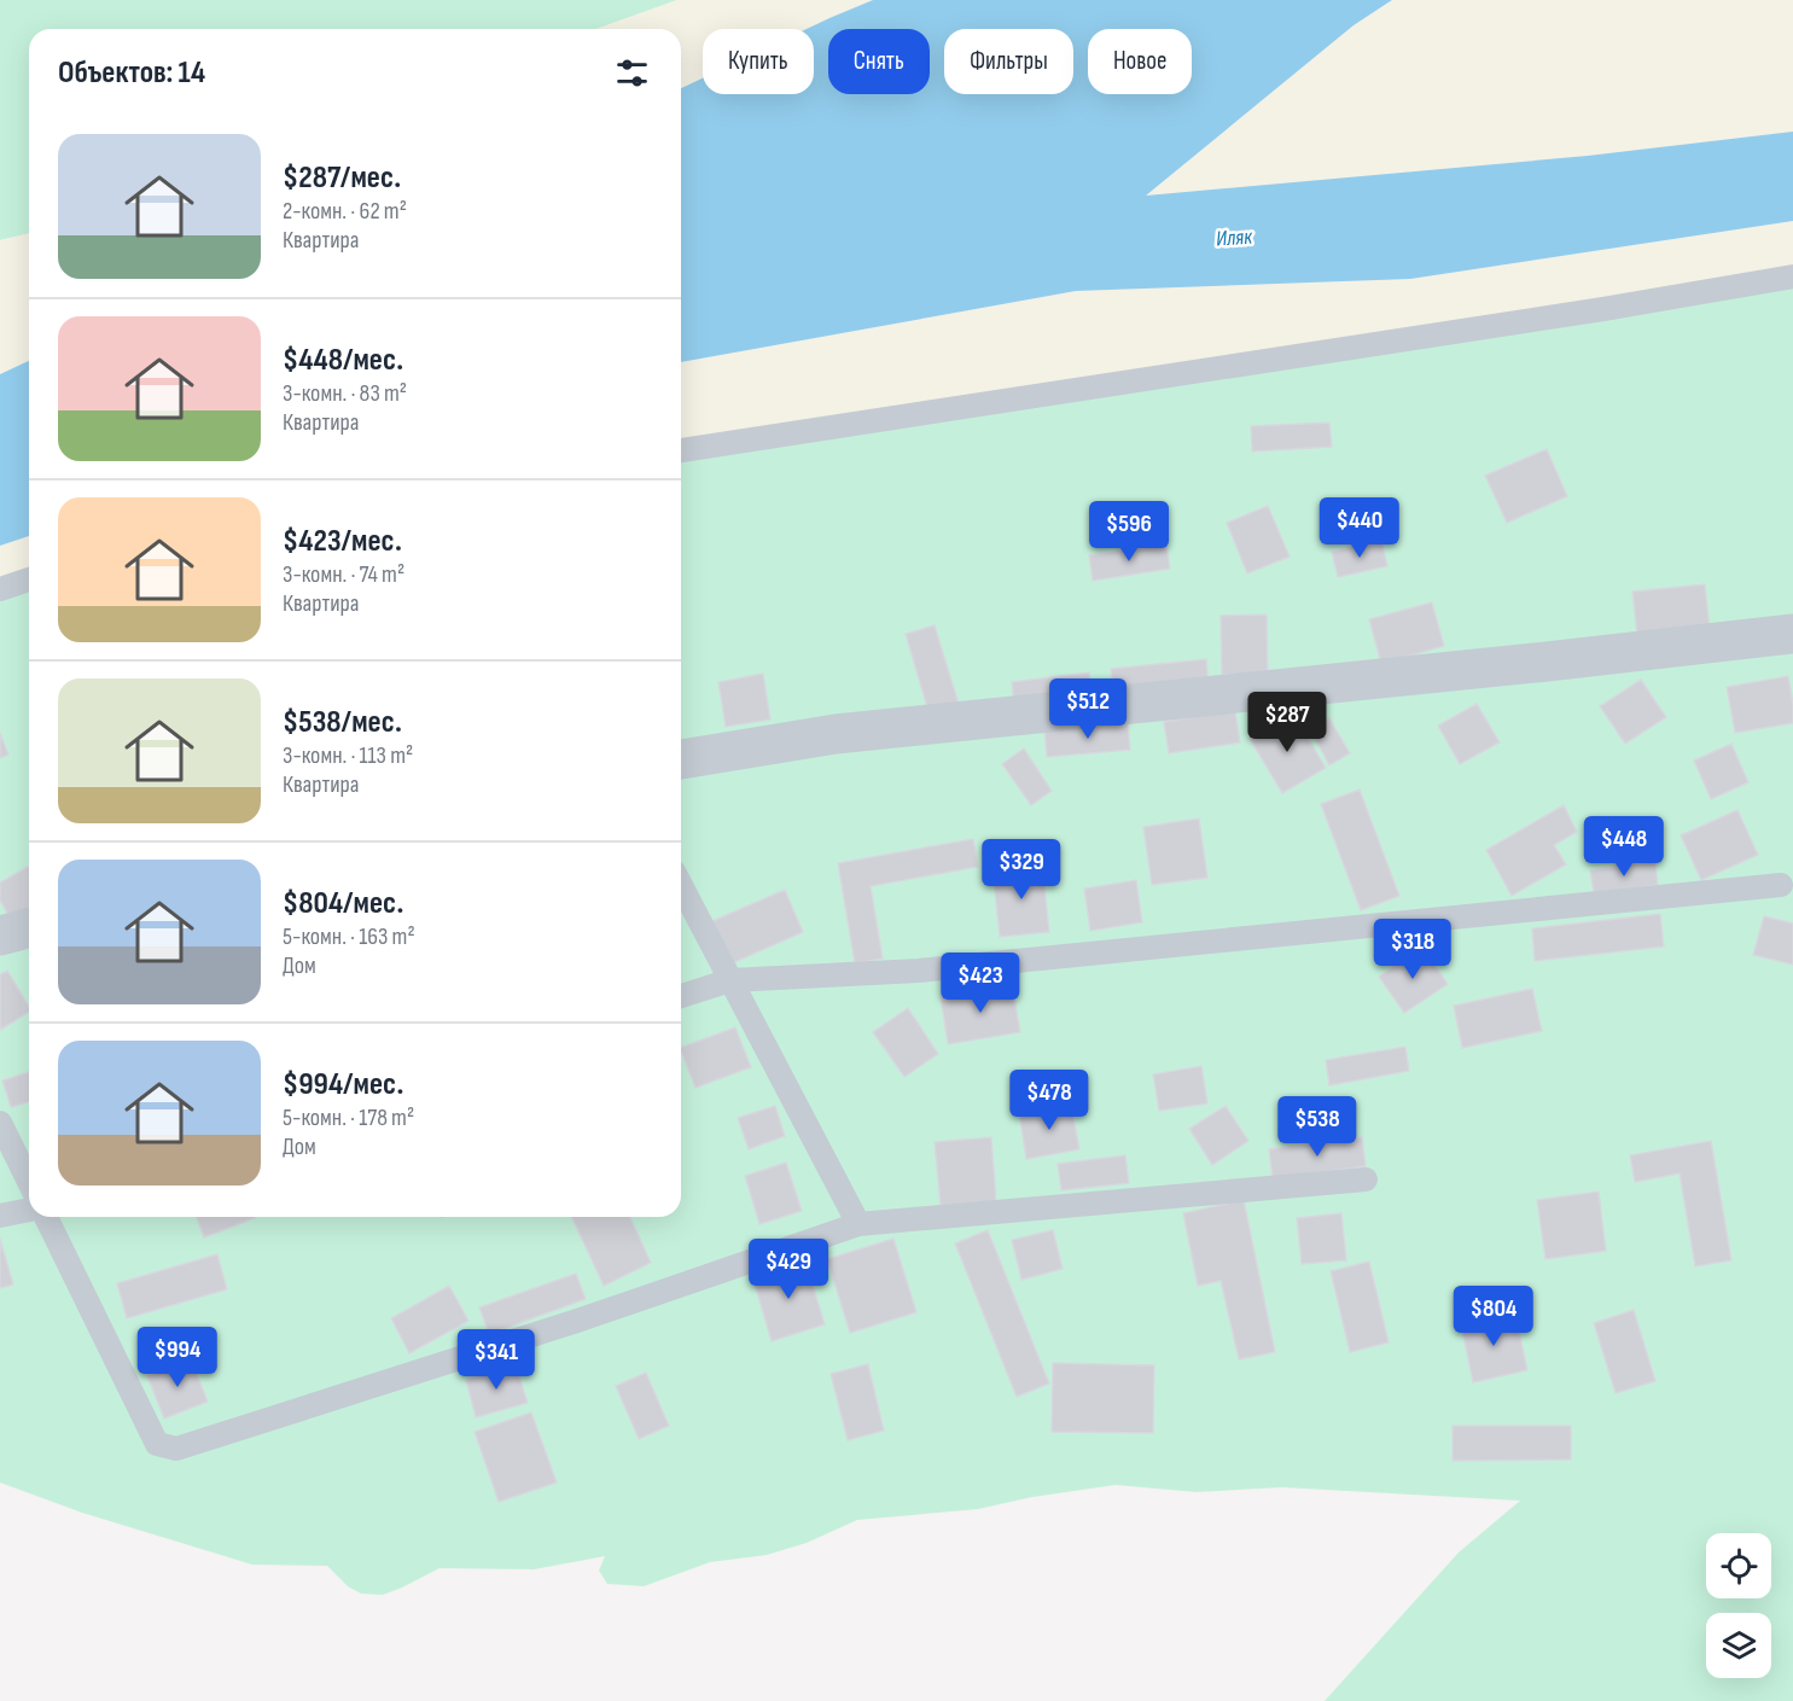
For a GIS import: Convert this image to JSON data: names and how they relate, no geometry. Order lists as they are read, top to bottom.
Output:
{
  "water": ["Иляк"],
  "page": {
    "chip": [
      "Купить",
      "Снять",
      "Фильтры",
      "Новое"
    ],
    "heading": "Объектов: 14",
    "list": [
      {
        "name": "$287/мес.",
        "note": "2-комн. · 62 m² · Квартира"
      },
      {
        "name": "$448/мес.",
        "note": "3-комн. · 83 m² · Квартира"
      },
      {
        "name": "$423/мес.",
        "note": "3-комн. · 74 m² · Квартира"
      },
      {
        "name": "$538/мес.",
        "note": "3-комн. · 113 m² · Квартира"
      },
      {
        "name": "$804/мес.",
        "note": "5-комн. · 163 m² · Дом"
      },
      {
        "name": "$994/мес.",
        "note": "5-комн. · 178 m² · Дом"
      }
    ],
    "price": [
      "$440",
      "$596",
      "$512",
      "$287",
      "$448",
      "$329",
      "$318",
      "$423",
      "$478",
      "$538",
      "$429",
      "$804",
      "$994",
      "$341"
    ]
  }
}
